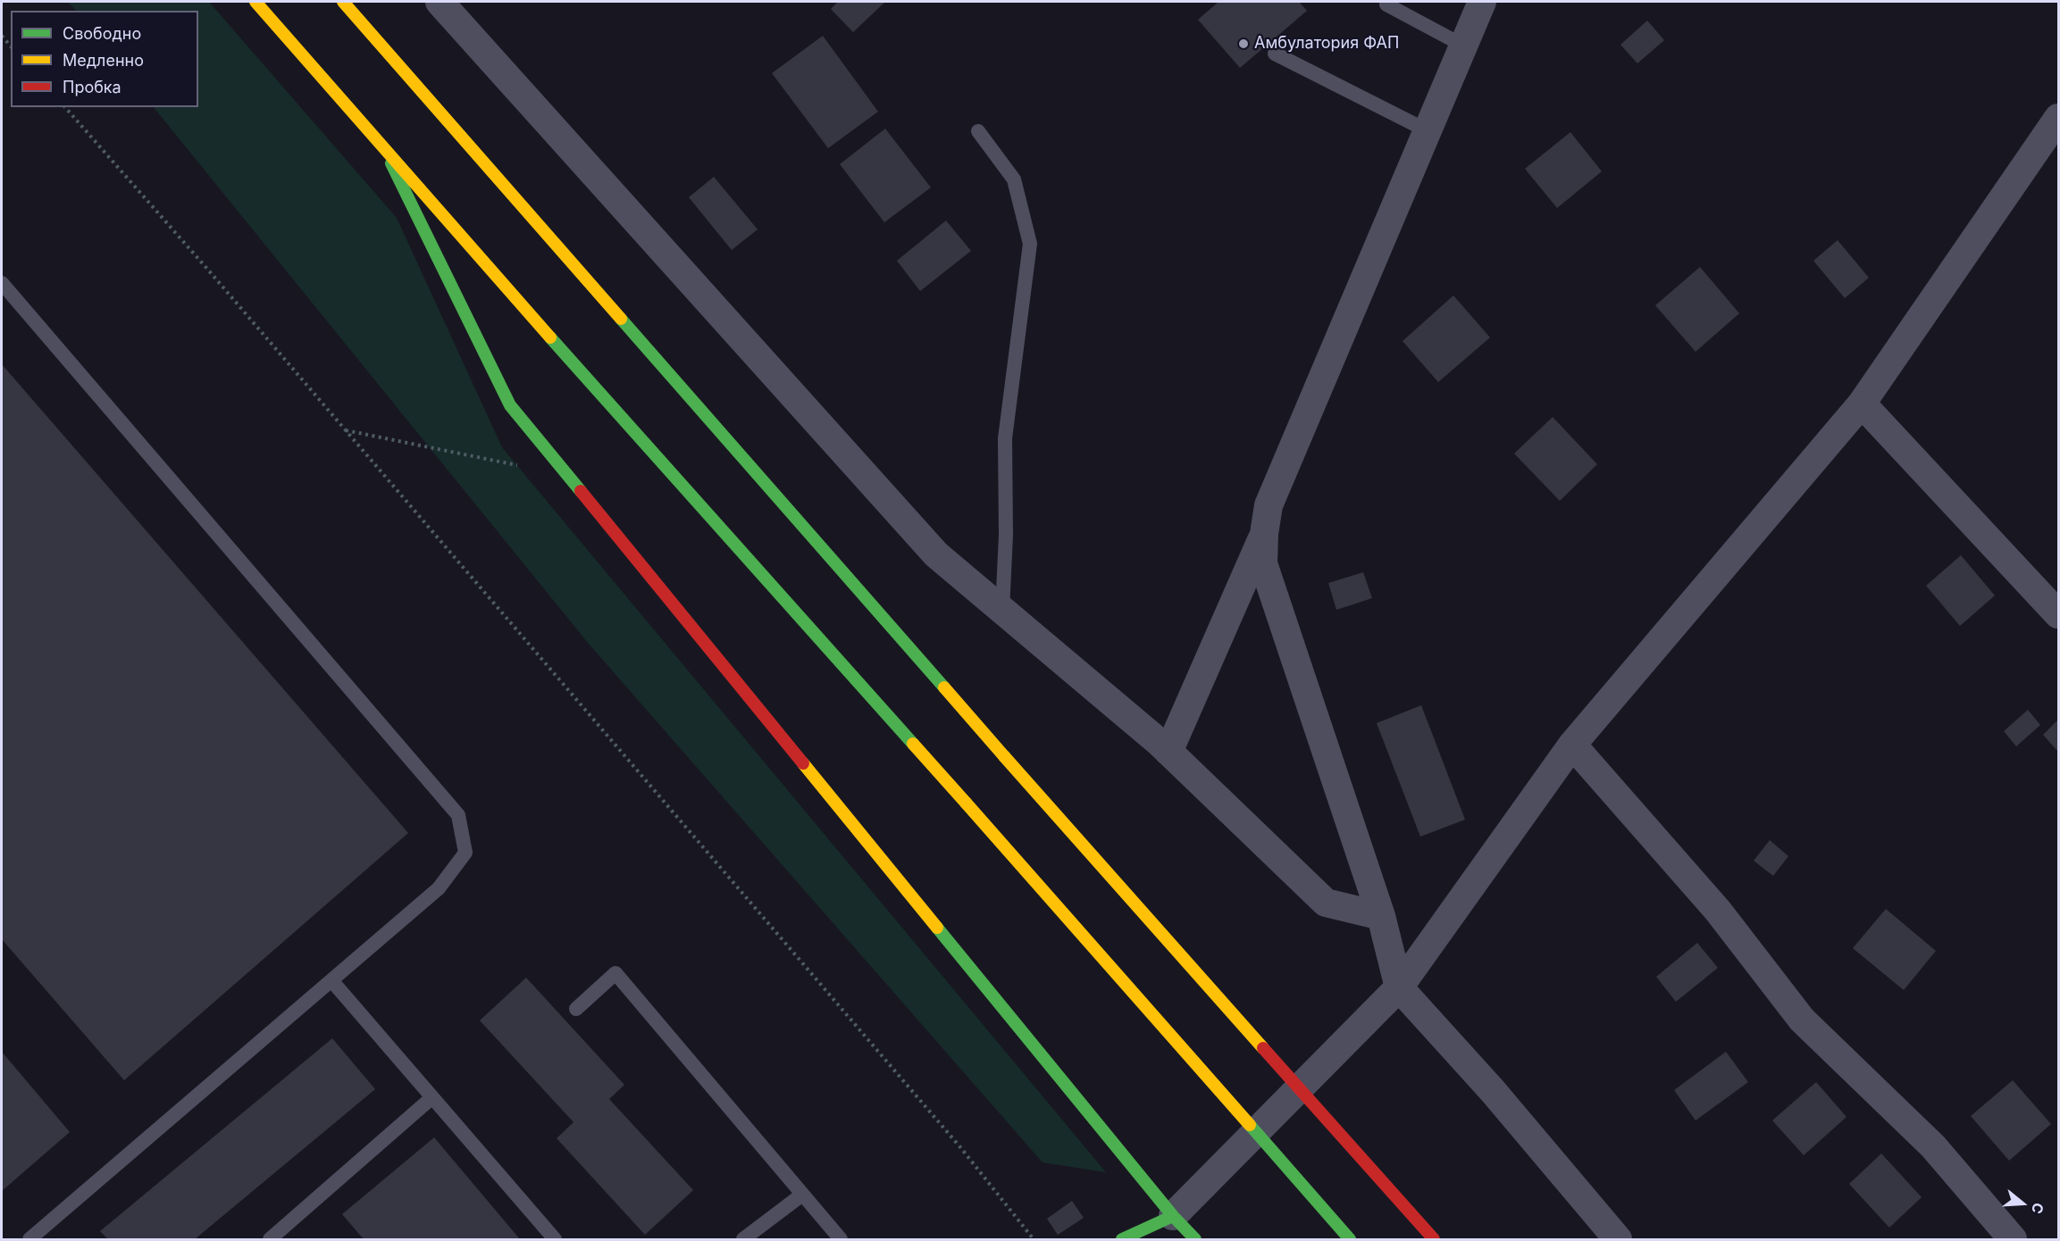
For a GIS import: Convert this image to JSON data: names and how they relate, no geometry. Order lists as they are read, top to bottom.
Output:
{
  "places": ["Амбулатория ФАП"],
  "legend": ["Свободно", "Медленно", "Пробка"],
  "north": "right"
}
